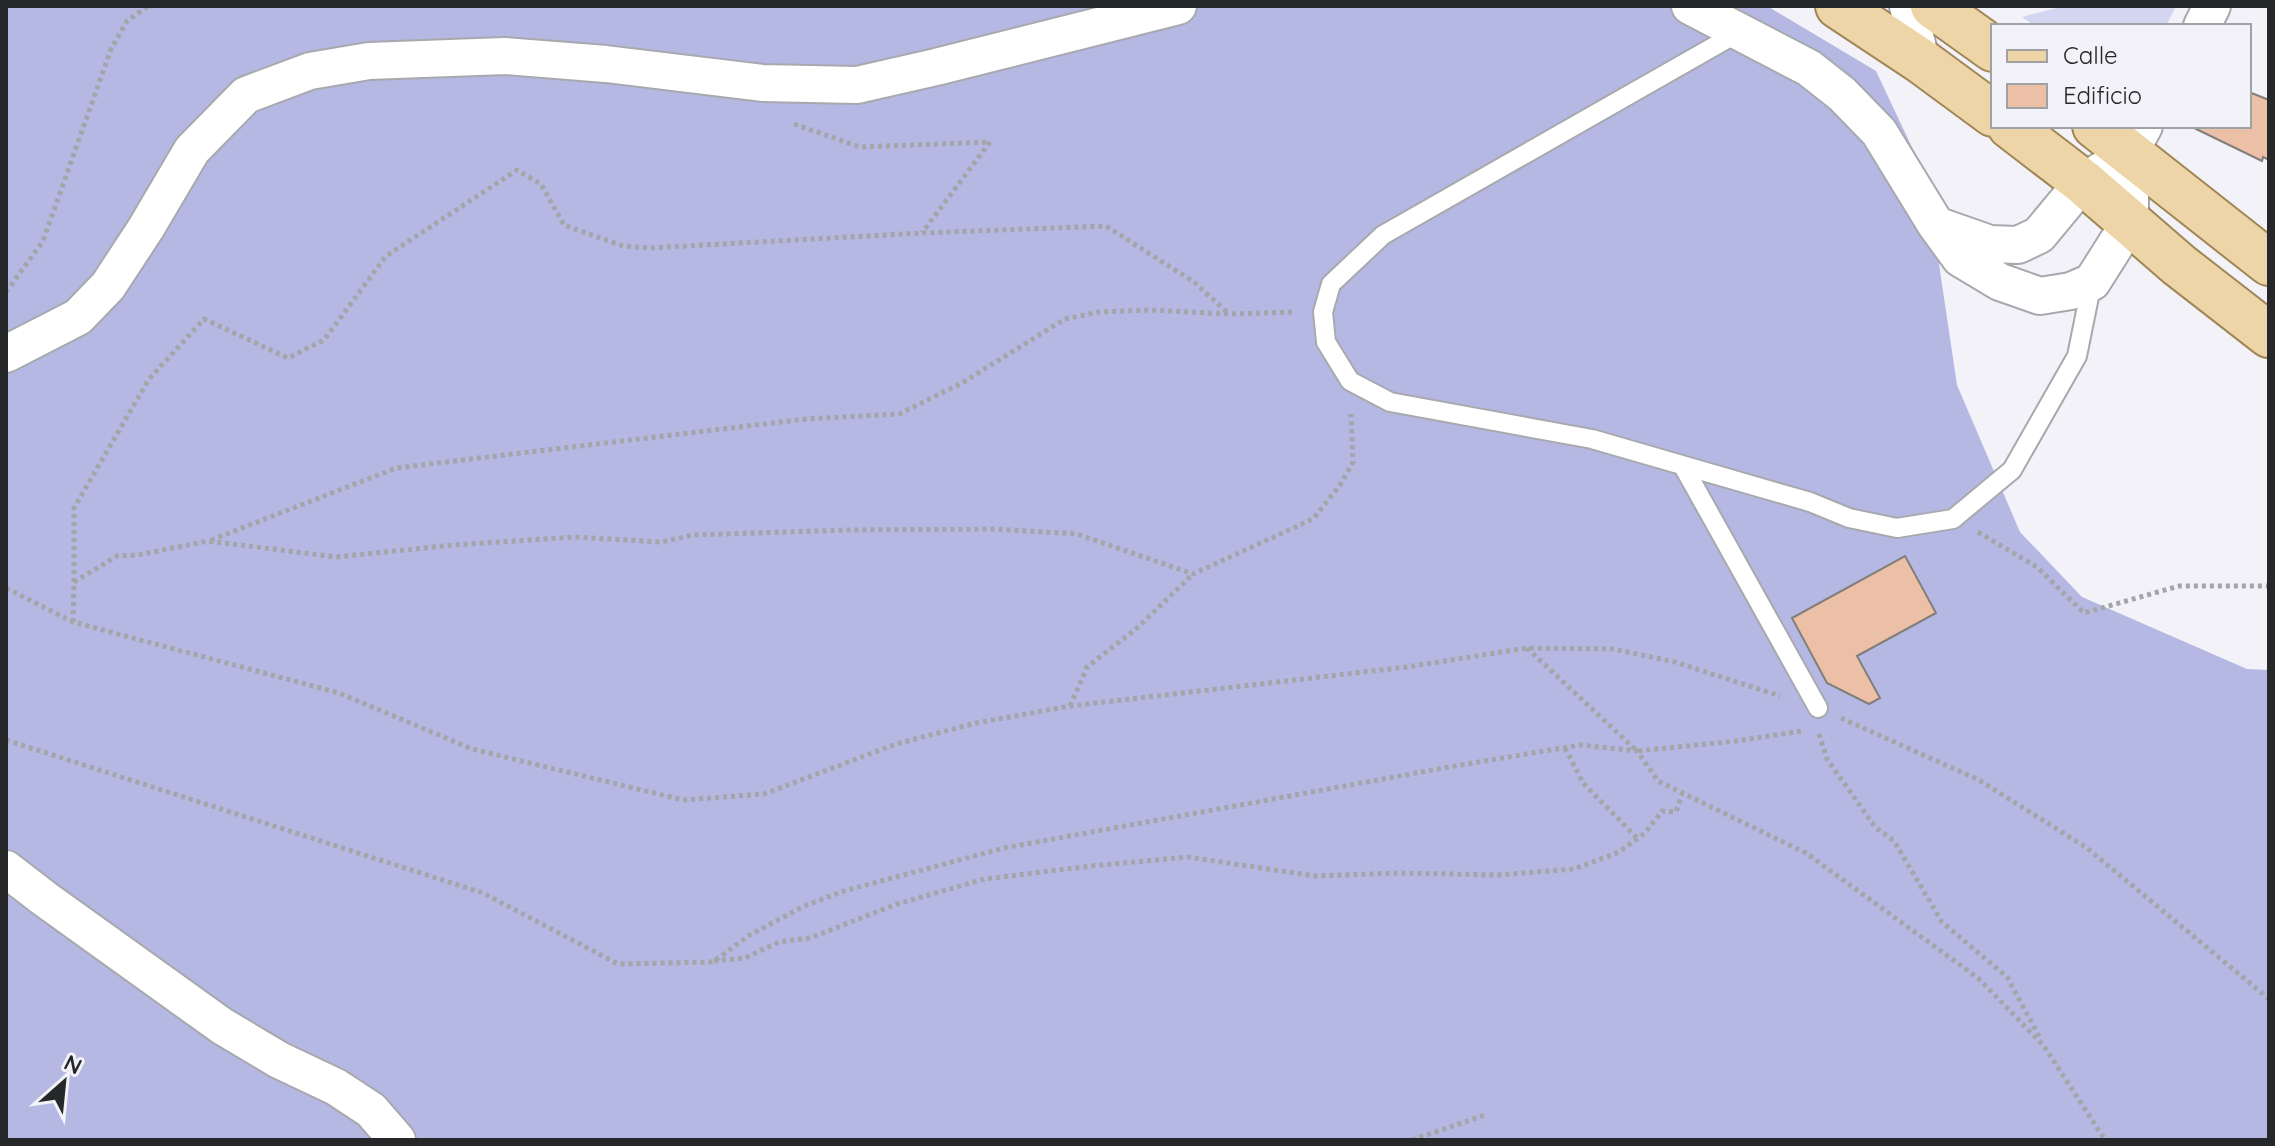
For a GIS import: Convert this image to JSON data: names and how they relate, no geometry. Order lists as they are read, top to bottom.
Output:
{
  "legend": ["Calle", "Edificio"],
  "north": "top right"
}
